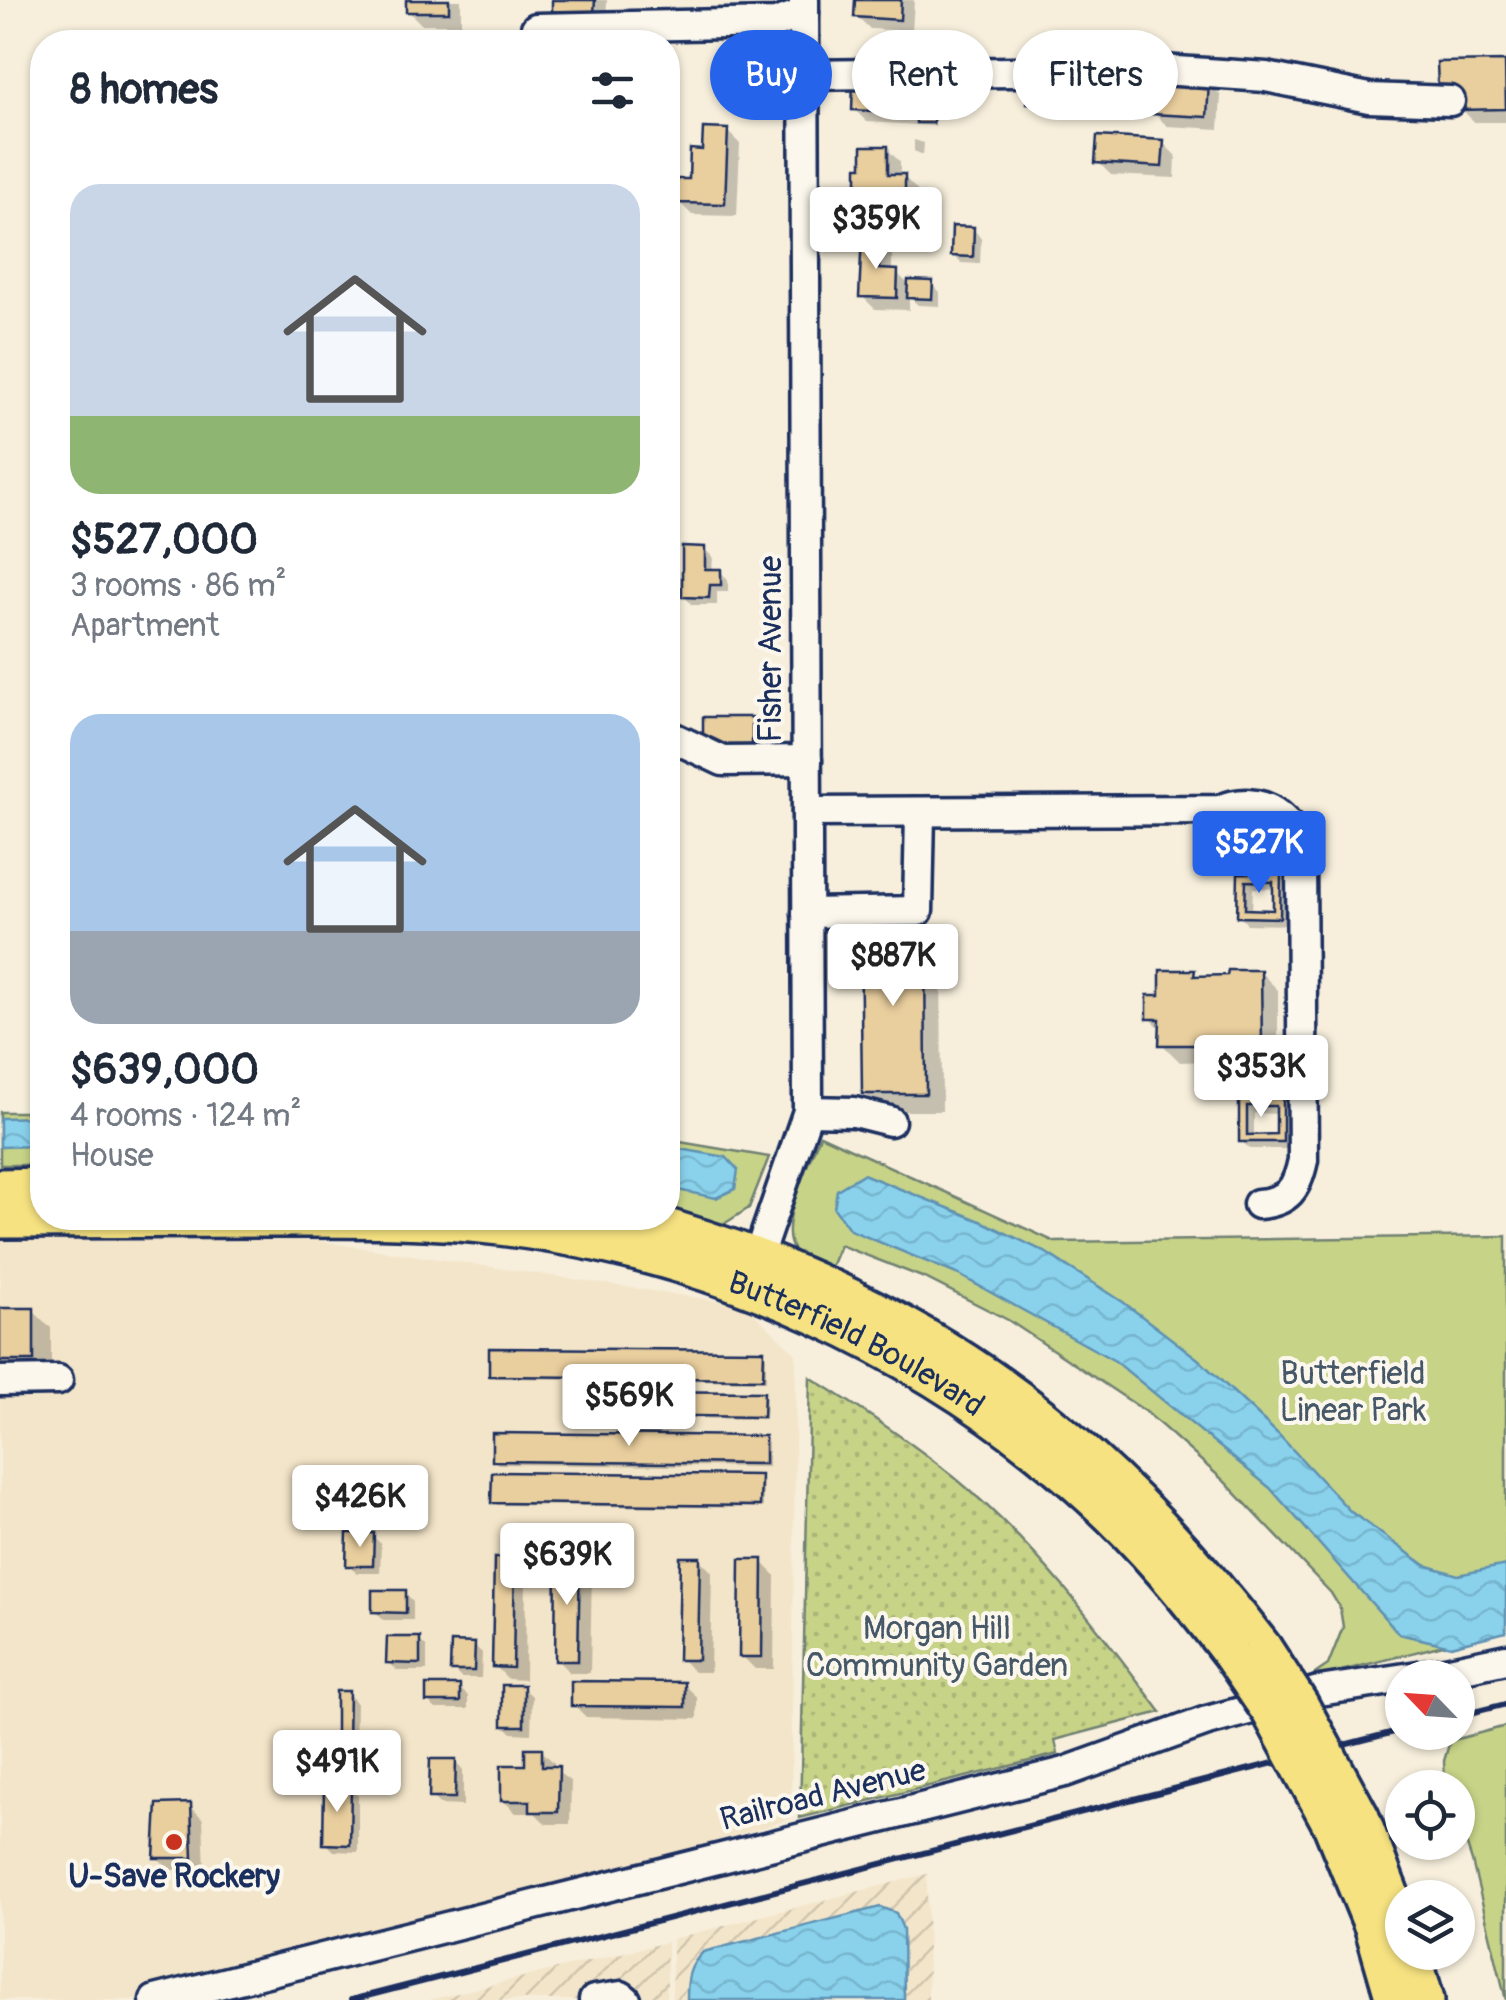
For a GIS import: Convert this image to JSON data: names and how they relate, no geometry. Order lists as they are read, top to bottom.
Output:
{
  "streets": {
    "main road": ["Butterfield Boulevard"],
    "street": ["Fisher Avenue", "Railroad Avenue"]
  },
  "crossings": [
    ["Fisher Avenue", "Butterfield Boulevard"]
  ],
  "parks": ["Butterfield Linear Park", "Morgan Hill Community Garden"],
  "places": ["U-Save Rockery"],
  "north": "top left",
  "page": {
    "chip": ["Buy", "Rent", "Filters"],
    "heading": "8 homes",
    "list": [
      {
        "name": "$527,000",
        "note": "3 rooms · 86 m² · Apartment"
      },
      {
        "name": "$639,000",
        "note": "4 rooms · 124 m² · House"
      }
    ],
    "price": [
      "$359K",
      "$527K",
      "$887K",
      "$353K",
      "$569K",
      "$426K",
      "$639K",
      "$491K"
    ]
  }
}
